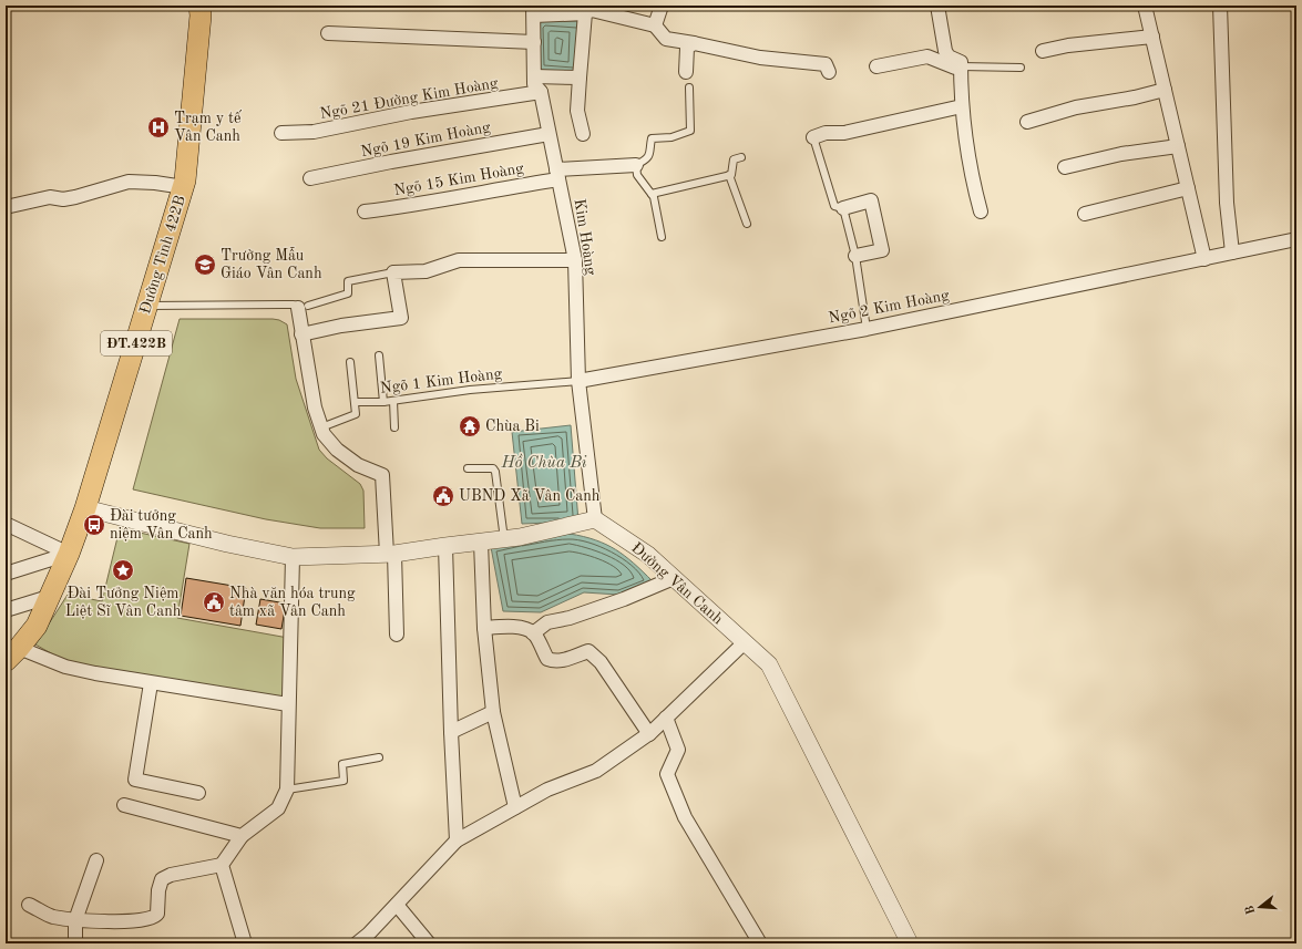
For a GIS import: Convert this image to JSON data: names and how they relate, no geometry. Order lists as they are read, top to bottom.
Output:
{
  "streets": {
    "main road": ["Đường Tỉnh 422B", "ĐT.422B"],
    "street": [
      "Ngõ 21 Đường Kim Hoàng",
      "Ngõ 19 Kim Hoàng",
      "Ngõ 15 Kim Hoàng",
      "Kim Hoàng",
      "Ngõ 2 Kim Hoàng",
      "Đường Vân Canh"
    ],
    "lane": ["Ngõ 1 Kim Hoàng"]
  },
  "crossings": [
    ["Ngõ 21 Đường Kim Hoàng", "Kim Hoàng"],
    ["Ngõ 19 Kim Hoàng", "Kim Hoàng"],
    ["Ngõ 15 Kim Hoàng", "Kim Hoàng"],
    ["Kim Hoàng", "Ngõ 2 Kim Hoàng"],
    ["Kim Hoàng", "Ngõ 1 Kim Hoàng"],
    ["Kim Hoàng", "Đường Vân Canh"],
    ["Ngõ 2 Kim Hoàng", "Ngõ 1 Kim Hoàng"]
  ],
  "water": ["Hồ Chùa Bi"],
  "places": {
    "hospital": ["Trạm y tế Vân Canh"],
    "school or university": ["Trường Mẫu Giáo Vân Canh"],
    "temple": ["Chùa Bi"],
    "public building": ["UBND Xã Vân Canh", "Nhà văn hóa trung tâm xã Vân Canh"],
    "bus stop": ["Đài tưởng niệm Vân Canh"],
    "place": ["Đài Tưởng Niệm Liệt Sĩ Vân Canh"]
  },
  "north": "left"
}
